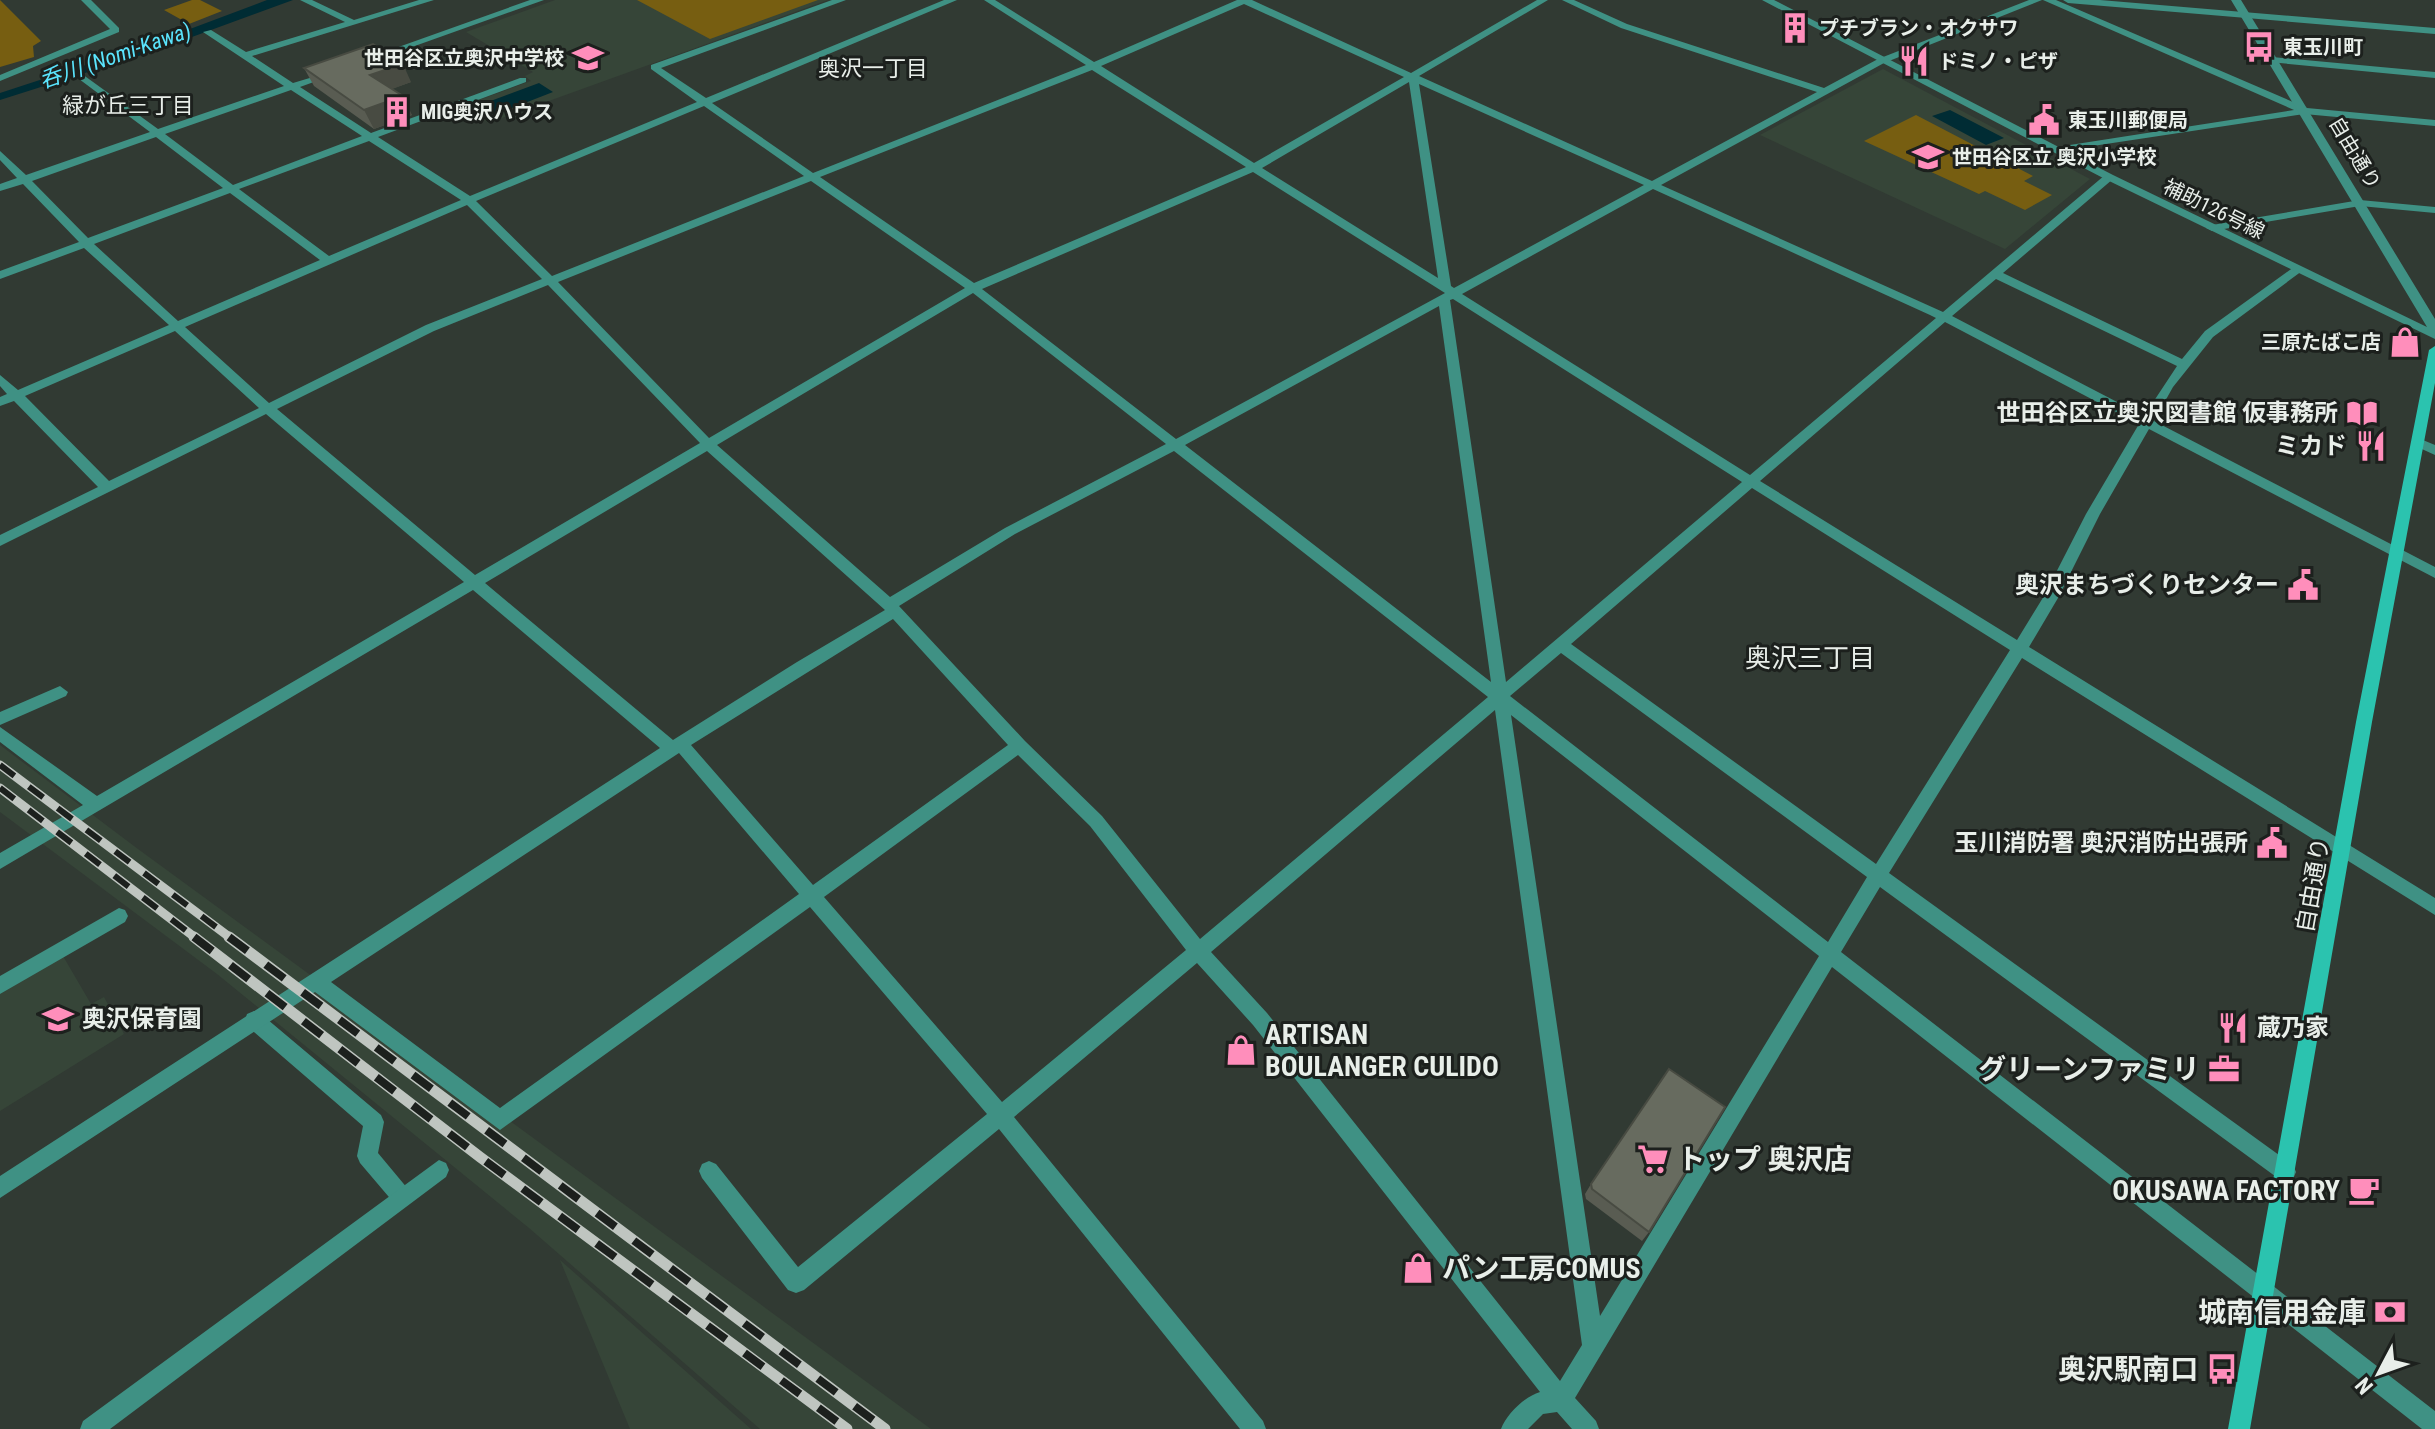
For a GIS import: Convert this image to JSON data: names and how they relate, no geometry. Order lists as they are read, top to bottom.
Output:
{
  "streets": {
    "main road": ["自由通り"],
    "street": ["補助126号線"]
  },
  "crossings": [
    ["自由通り", "補助126号線"]
  ],
  "districts": ["奥沢一丁目", "緑が丘三丁目", "奥沢三丁目"],
  "water": ["呑川 (Nomi-Kawa)"],
  "places": {
    "building": ["プチブラン・オクサワ", "MIG奥沢ハウス"],
    "bus stop": ["東玉川町", "奥沢駅南口"],
    "school or university": ["世田谷区立奥沢中学校", "世田谷区立 奥沢小学校", "奥沢保育園"],
    "restaurant": ["ドミノ・ピザ", "ミカド", "蔵乃家"],
    "public building": ["東玉川郵便局", "奥沢まちづくりセンター", "玉川消防署 奥沢消防出張所"],
    "shop": ["三原たばこ店", "ARTISAN BOULANGER CULIDO", "パン工房COMUS"],
    "library": ["世田谷区立奥沢図書館 仮事務所"],
    "office": ["グリーンファミリ"],
    "supermarket": ["トップ 奥沢店"],
    "cafe": ["OKUSAWA FACTORY"],
    "bank": ["城南信用金庫"]
  },
  "north": "bottom left"
}
